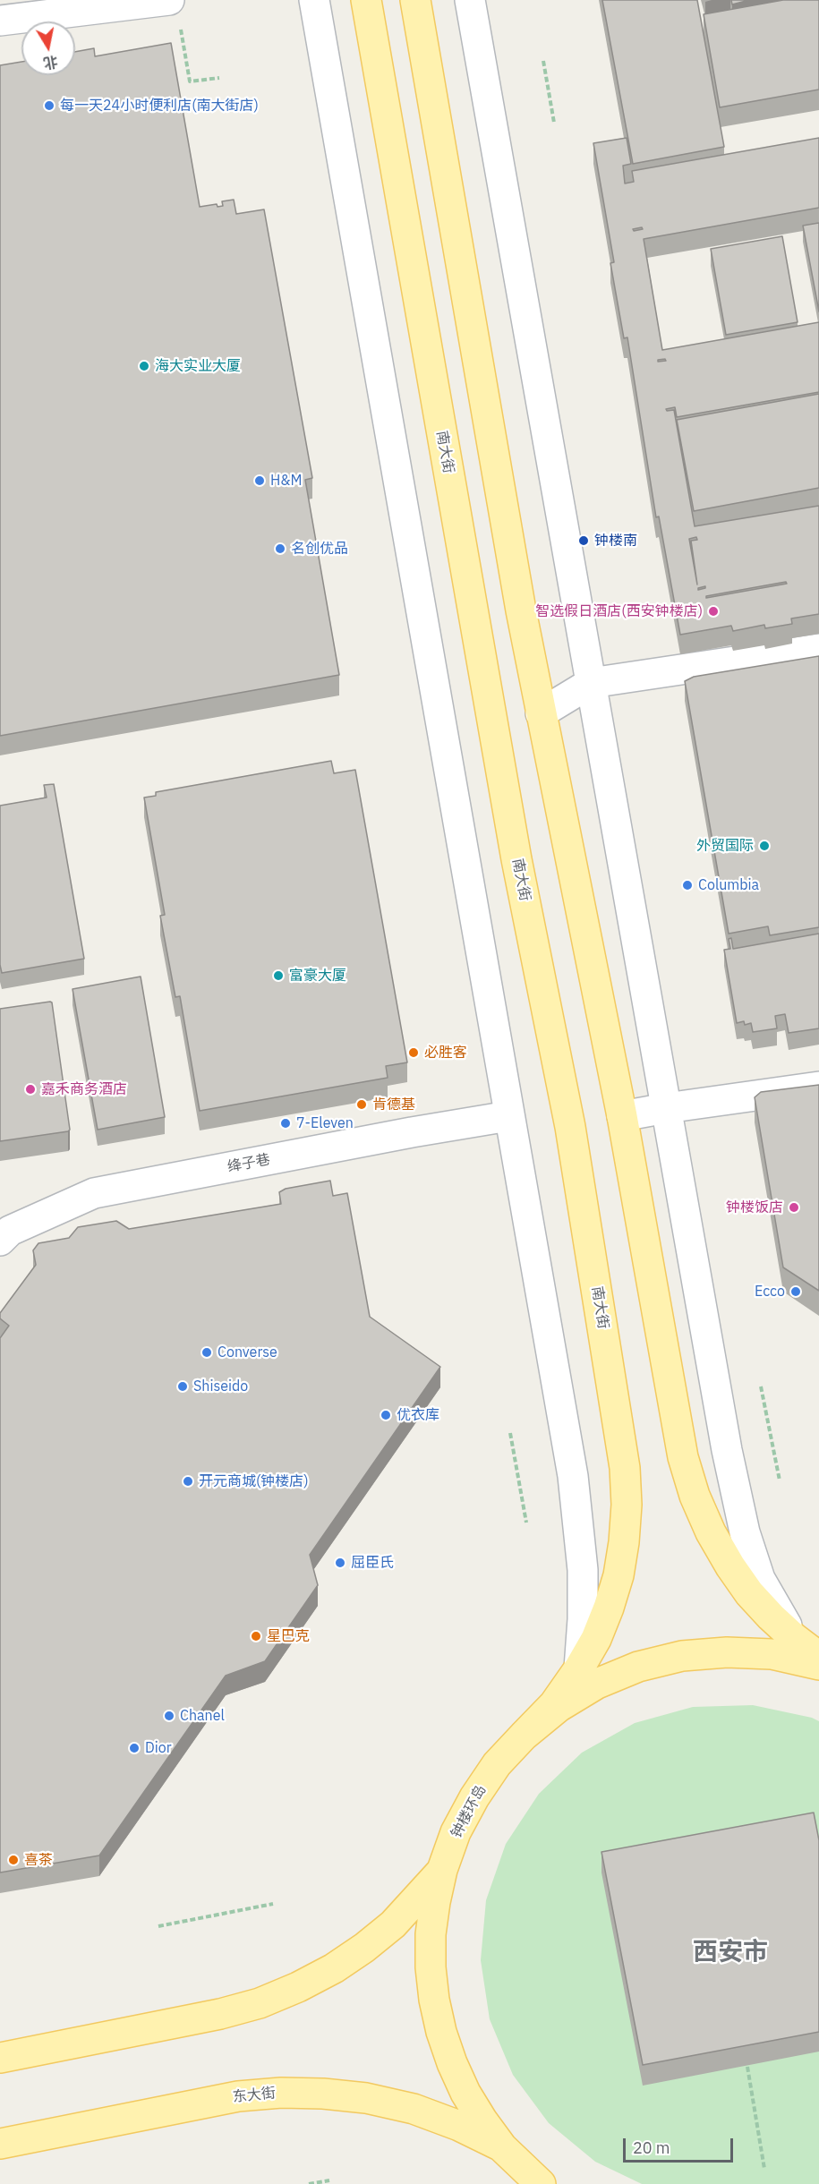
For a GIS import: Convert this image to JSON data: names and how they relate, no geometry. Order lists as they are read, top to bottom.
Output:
{
  "streets": {
    "main road": ["南大街", "钟楼环岛", "东大街"],
    "street": ["绛子巷"]
  },
  "crossings": [
    ["南大街", "钟楼环岛"],
    ["钟楼环岛", "东大街"]
  ],
  "districts": ["西安市"],
  "places": [
    "每一天24小时便利店(南大街店)",
    "海大实业大厦",
    "H&M",
    "钟楼南",
    "名创优品",
    "智选假日酒店(西安钟楼店)",
    "外贸国际",
    "Columbia",
    "富豪大厦",
    "必胜客",
    "嘉禾商务酒店",
    "肯德基",
    "7-Eleven",
    "钟楼饭店",
    "Ecco",
    "Converse",
    "Shiseido",
    "优衣库",
    "开元商城(钟楼店)",
    "屈臣氏",
    "星巴克",
    "Chanel",
    "Dior",
    "喜茶"
  ],
  "scale_bar": "20 m",
  "north": "bottom"
}
